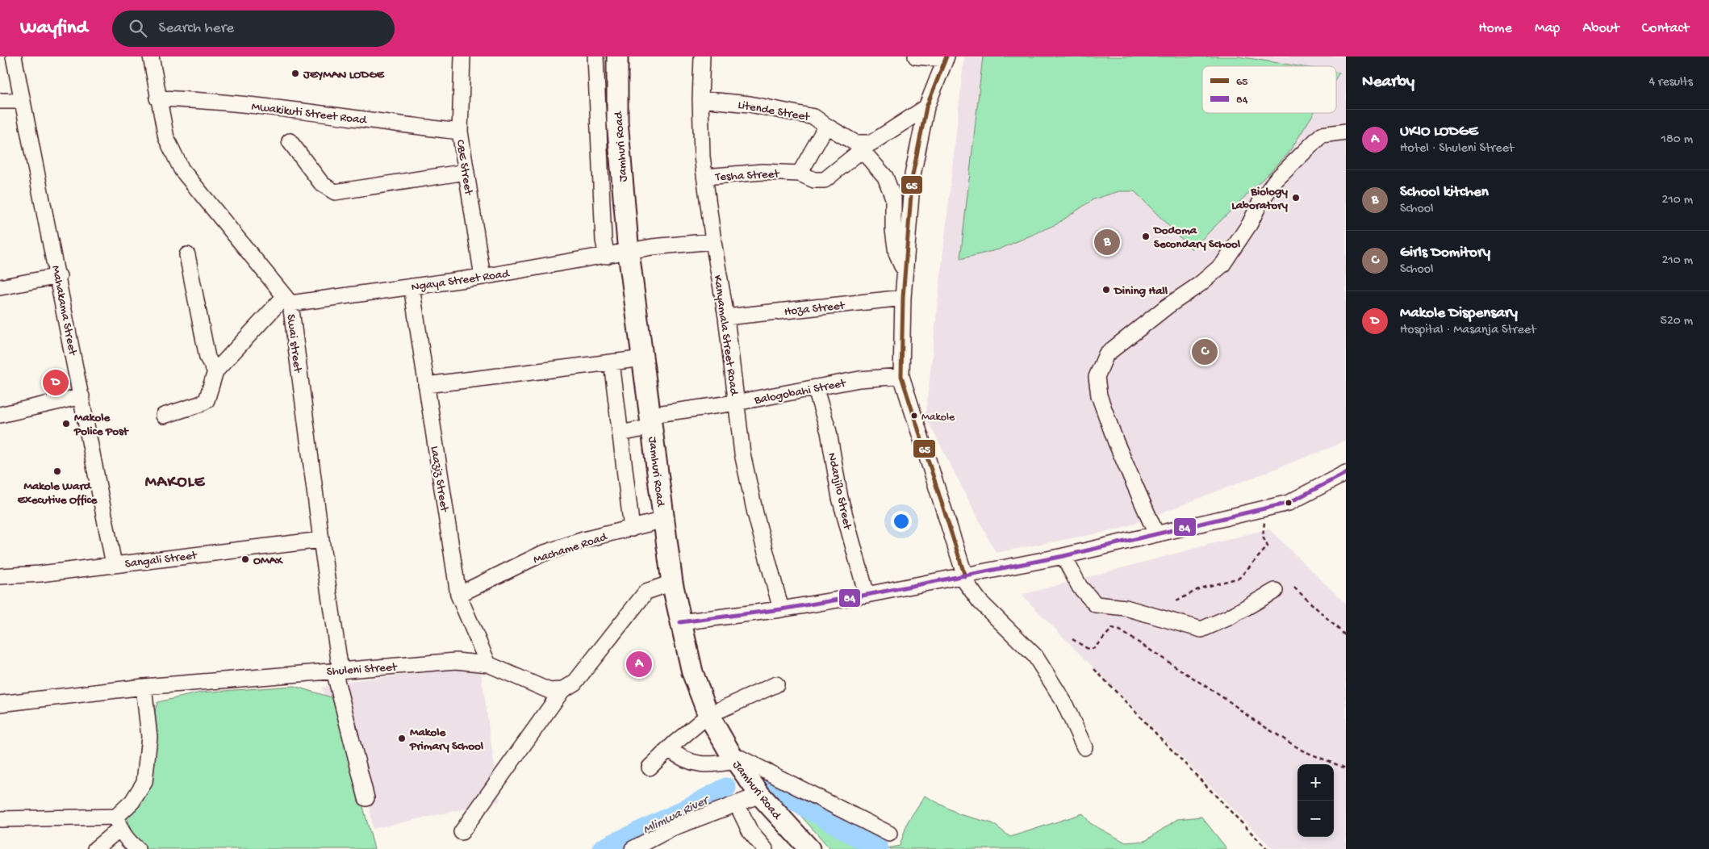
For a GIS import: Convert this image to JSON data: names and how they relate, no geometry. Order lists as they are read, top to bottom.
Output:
{
  "streets": {
    "main road": ["Jamhuri Road"],
    "street": [
      "Litende Street",
      "Mwakikuti Street Road",
      "CBE Street",
      "Tesha Street",
      "Ngaya Street Road",
      "Hoza Street",
      "Mahakama Street",
      "Kanyamala Street Road",
      "Swai street",
      "Balogobahi Street",
      "Laaziz Street",
      "Ndanjílo Street",
      "Machame Road",
      "Sangali Street",
      "Shuleni Street"
    ]
  },
  "crossings": [
    ["Litende Street", "Tesha Street"],
    ["Litende Street", "Kanyamala Street Road"],
    ["Mwakikuti Street Road", "CBE Street"],
    ["Jamhuri Road", "Ngaya Street Road"],
    ["Jamhuri Road", "Balogobahi Street"],
    ["Jamhuri Road", "Machame Road"],
    ["CBE Street", "Ngaya Street Road"],
    ["Tesha Street", "Kanyamala Street Road"],
    ["Ngaya Street Road", "Swai street"],
    ["Ngaya Street Road", "Laaziz Street"],
    ["Hoza Street", "Kanyamala Street Road"],
    ["Mahakama Street", "Sangali Street"],
    ["Kanyamala Street Road", "Balogobahi Street"],
    ["Swai street", "Sangali Street"],
    ["Swai street", "Shuleni Street"],
    ["Balogobahi Street", "Ndanjílo Street"],
    ["Laaziz Street", "Machame Road"],
    ["Laaziz Street", "Shuleni Street"]
  ],
  "districts": ["MAKOLE"],
  "water": ["Mlimwa River"],
  "places": [
    "JEYMAN LODGE",
    "Biology Laboratory",
    "Dodoma Secondary School",
    "Dining Hall",
    "Makole",
    "Makole Police Post",
    "Makole Ward Executive Office",
    "OMAX",
    "Makole Primary School"
  ],
  "lines": ["transit line 65", "transit line 84"],
  "legend": ["65", "84"],
  "page": {
    "header": "Wayfind",
    "search": "Search here",
    "nav": [
      "Home",
      "Map",
      "About",
      "Contact"
    ],
    "heading": ["Nearby", "4 results"],
    "list": [
      {
        "mark": "A",
        "name": "UKIO LODGE",
        "note": "Hotel · Shuleni Street",
        "value": "180 m"
      },
      {
        "mark": "B",
        "name": "School kitchen",
        "note": "School",
        "value": "210 m"
      },
      {
        "mark": "C",
        "name": "Girls Domitory",
        "note": "School",
        "value": "210 m"
      },
      {
        "mark": "D",
        "name": "Makole Dispensary",
        "note": "Hospital · Masanja Street",
        "value": "520 m"
      }
    ],
    "pins": [
      "B",
      "C",
      "D",
      "A"
    ],
    "map_buttons": ["+", "−"]
  }
}
